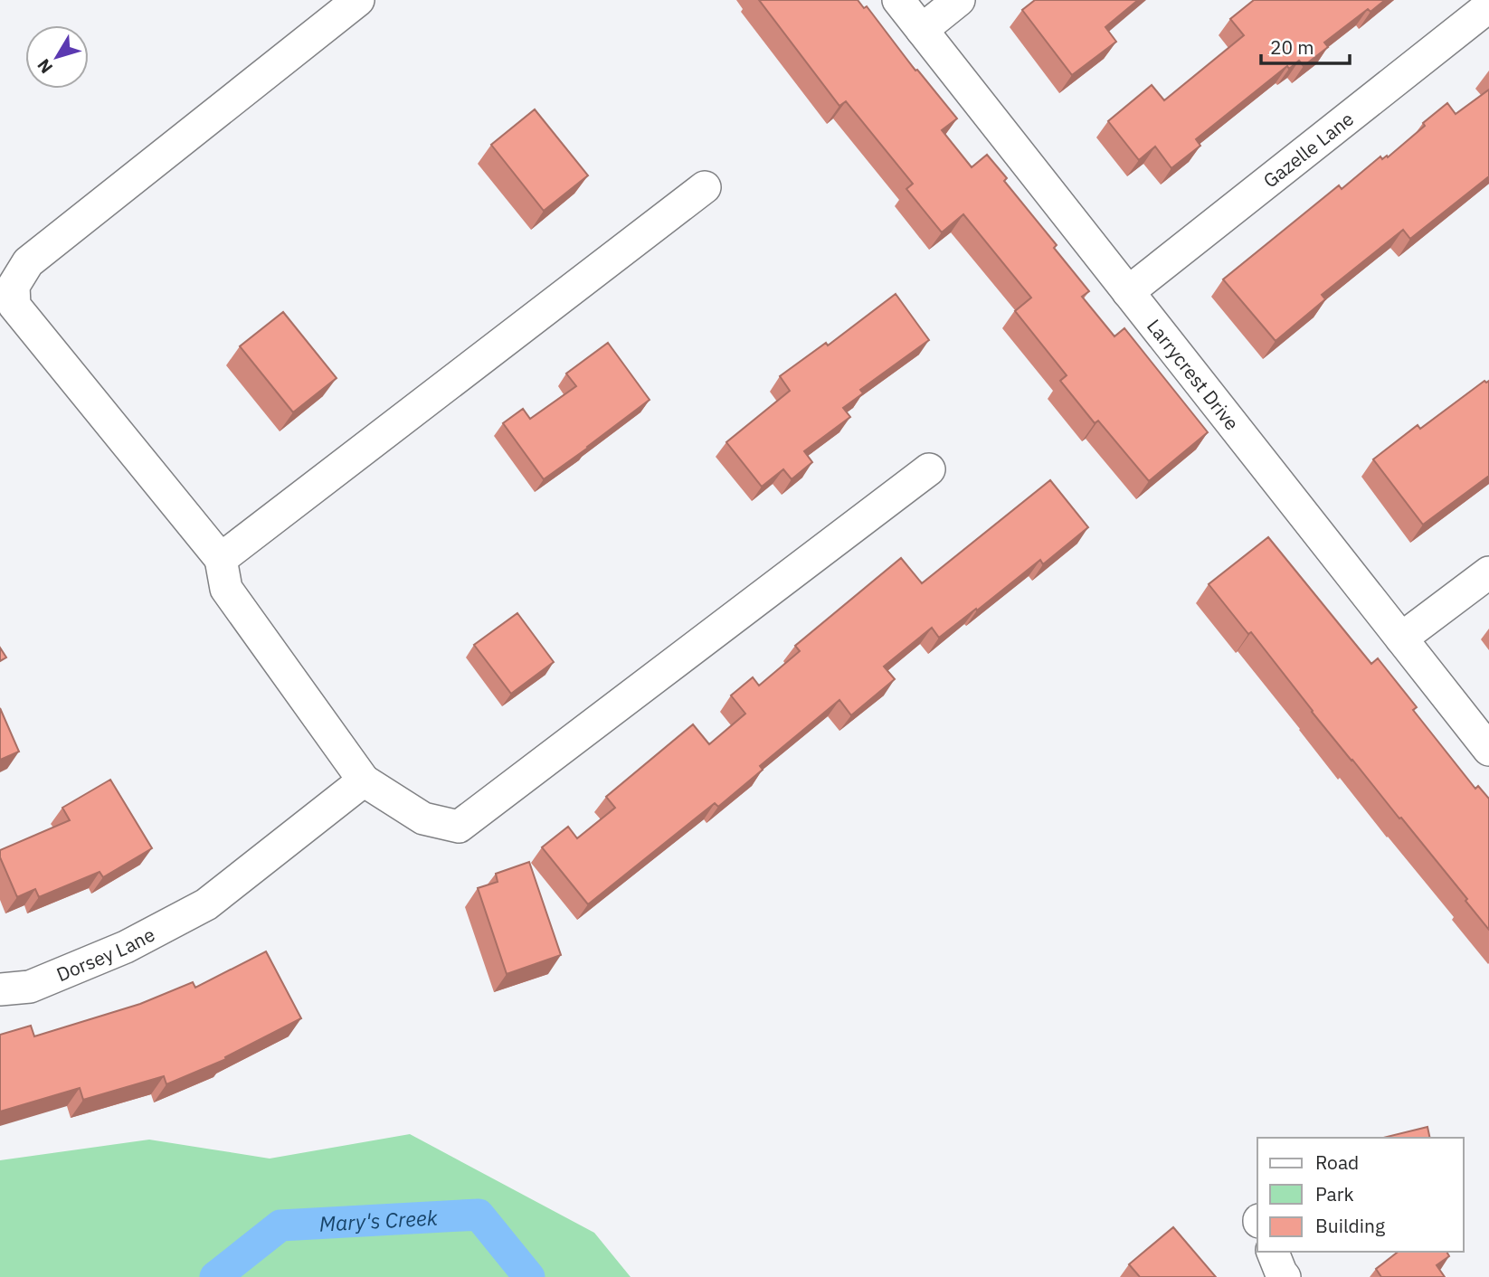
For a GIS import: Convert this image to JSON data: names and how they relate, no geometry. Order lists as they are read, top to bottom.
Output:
{
  "streets": {
    "street": ["Gazelle Lane", "Larrycrest Drive", "Dorsey Lane"]
  },
  "crossings": [
    ["Gazelle Lane", "Larrycrest Drive"]
  ],
  "water": ["Mary's Creek"],
  "legend": ["Road", "Park", "Building"],
  "scale_bar": "20 m",
  "north": "bottom left"
}
